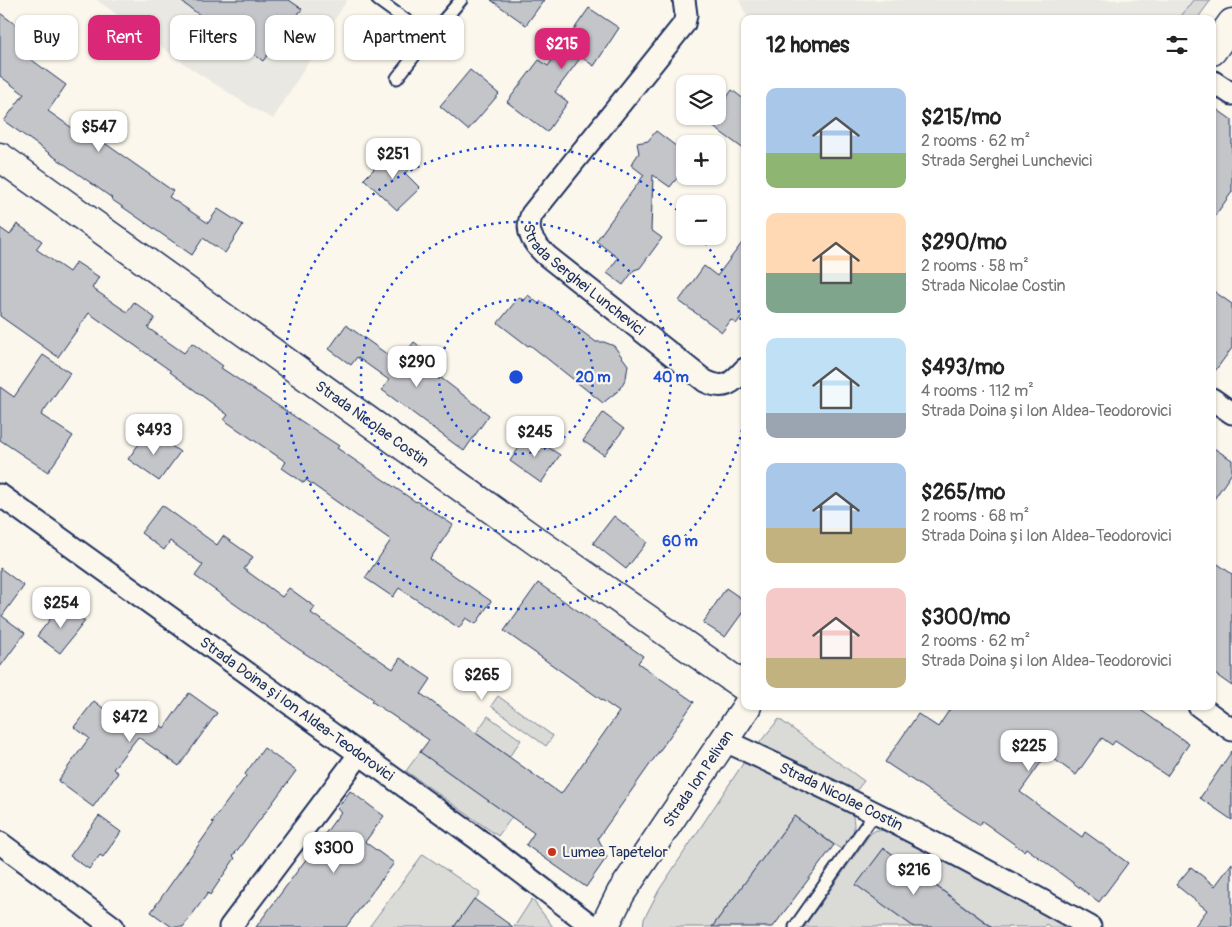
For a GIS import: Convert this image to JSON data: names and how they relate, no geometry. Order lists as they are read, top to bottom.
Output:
{
  "streets": {
    "main road": ["Strada Nicolae Costin", "Strada Ion Pelivan"],
    "street": ["Strada Serghei Lunchevici", "Strada Doina și Ion Aldea-Teodorovici"]
  },
  "crossings": [
    ["Strada Nicolae Costin", "Strada Ion Pelivan"]
  ],
  "places": ["Lumea Tapetelor"],
  "page": {
    "chip": [
      "Buy",
      "Rent",
      "Filters",
      "New",
      "Apartment"
    ],
    "heading": "12 homes",
    "price": [
      "$215",
      "$547",
      "$251",
      "$290",
      "$493",
      "$245",
      "$254",
      "$265",
      "$472",
      "$225",
      "$300",
      "$216"
    ],
    "map_buttons": ["+", "−"],
    "list": [
      {
        "name": "$215/mo",
        "note": "2 rooms · 62 m² · Strada Serghei Lunchevici"
      },
      {
        "name": "$290/mo",
        "note": "2 rooms · 58 m² · Strada Nicolae Costin"
      },
      {
        "name": "$493/mo",
        "note": "4 rooms · 112 m² · Strada Doina și Ion Aldea-Teodorovici"
      },
      {
        "name": "$265/mo",
        "note": "2 rooms · 68 m² · Strada Doina și Ion Aldea-Teodorovici"
      },
      {
        "name": "$300/mo",
        "note": "2 rooms · 62 m² · Strada Doina și Ion Aldea-Teodorovici"
      }
    ]
  },
  "rings": ["20 m", "40 m", "60 m"]
}
